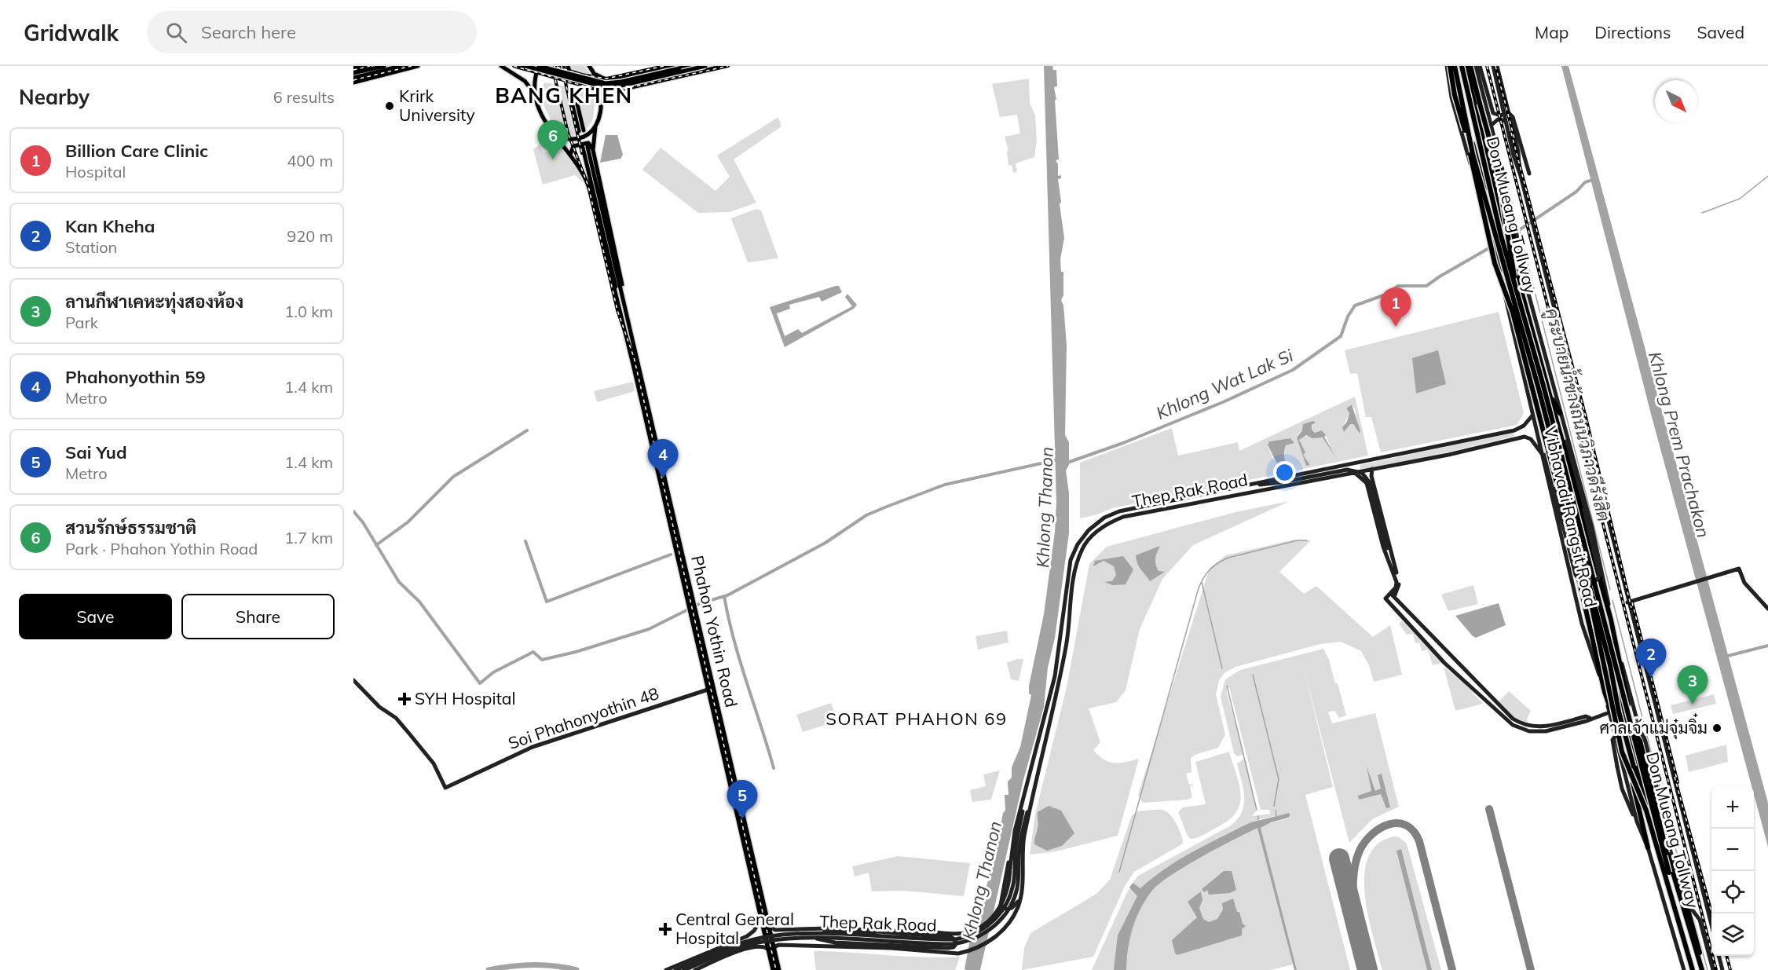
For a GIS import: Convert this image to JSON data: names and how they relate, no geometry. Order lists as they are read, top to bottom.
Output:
{
  "streets": {
    "highway": ["Don Mueang Tollway", "Vibhavadi Rangsit Road"],
    "main road": ["Thep Rak Road", "Phahon Yothin Road", "Soi Phahonyothin 48"]
  },
  "crossings": [
    ["Don Mueang Tollway", "Vibhavadi Rangsit Road"],
    ["Thep Rak Road", "Vibhavadi Rangsit Road"],
    ["Thep Rak Road", "Phahon Yothin Road"],
    ["Phahon Yothin Road", "Soi Phahonyothin 48"]
  ],
  "districts": ["BANG KHEN", "SORAT PHAHON 69"],
  "water": [
    "Khlong Wat Lak Si",
    "คูระบายน้ำข้างถนนวิภาวดีรังสิต",
    "Khlong Prem Prachakon",
    "Khlong Thanon"
  ],
  "places": {
    "other": ["Krirk University", "ศาลเจ้าแม่จุ๋มจิ๋ม"],
    "health": ["SYH Hospital", "Central General Hospital"]
  },
  "north": "bottom right",
  "page": {
    "header": "Gridwalk",
    "search": "Search here",
    "nav": ["Map", "Directions", "Saved"],
    "heading": ["Nearby", "6 results"],
    "pins": [
      "6",
      "1",
      "4",
      "2",
      "3",
      "5"
    ],
    "list": [
      {
        "mark": "1",
        "name": "Billion Care Clinic",
        "note": "Hospital",
        "value": "400 m"
      },
      {
        "mark": "2",
        "name": "Kan Kheha",
        "note": "Station",
        "value": "920 m"
      },
      {
        "mark": "3",
        "name": "ลานกีฬาเคหะทุ่งสองห้อง",
        "note": "Park",
        "value": "1.0 km"
      },
      {
        "mark": "4",
        "name": "Phahonyothin 59",
        "note": "Metro",
        "value": "1.4 km"
      },
      {
        "mark": "5",
        "name": "Sai Yud",
        "note": "Metro",
        "value": "1.4 km"
      },
      {
        "mark": "6",
        "name": "สวนรักษ์ธรรมชาติ",
        "note": "Park · Phahon Yothin Road",
        "value": "1.7 km"
      }
    ],
    "buttons": ["Save", "Share"],
    "map_buttons": ["+", "−"]
  }
}
